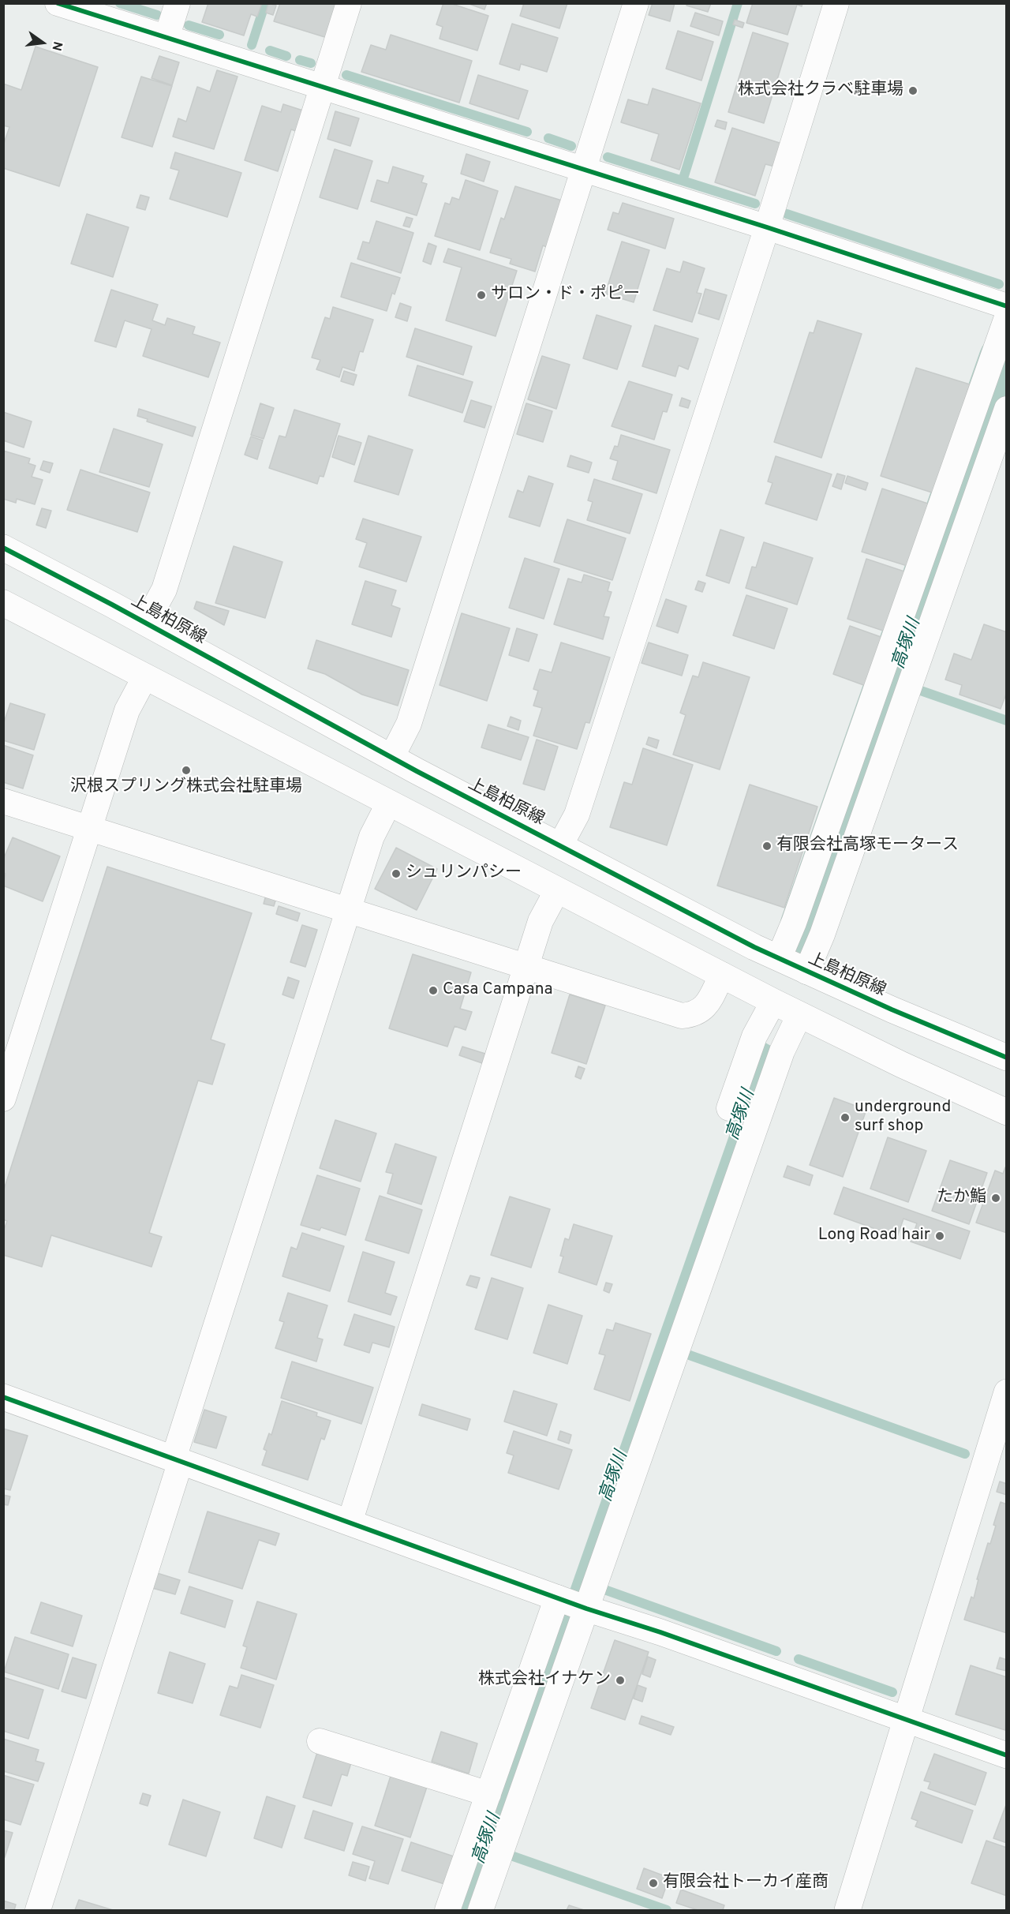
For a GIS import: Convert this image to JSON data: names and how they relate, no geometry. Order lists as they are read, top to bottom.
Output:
{
  "streets": {
    "street": ["上島柏原線"]
  },
  "water": ["高塚川"],
  "places": [
    "株式会社クラベ駐車場",
    "サロン・ド・ポピー",
    "沢根スプリング株式会社駐車場",
    "有限会社高塚モータース",
    "シュリンパシー",
    "Casa Campana",
    "underground surf shop",
    "たか鮨",
    "Long Road hair",
    "株式会社イナケン",
    "有限会社トーカイ産商"
  ],
  "north": "right"
}
